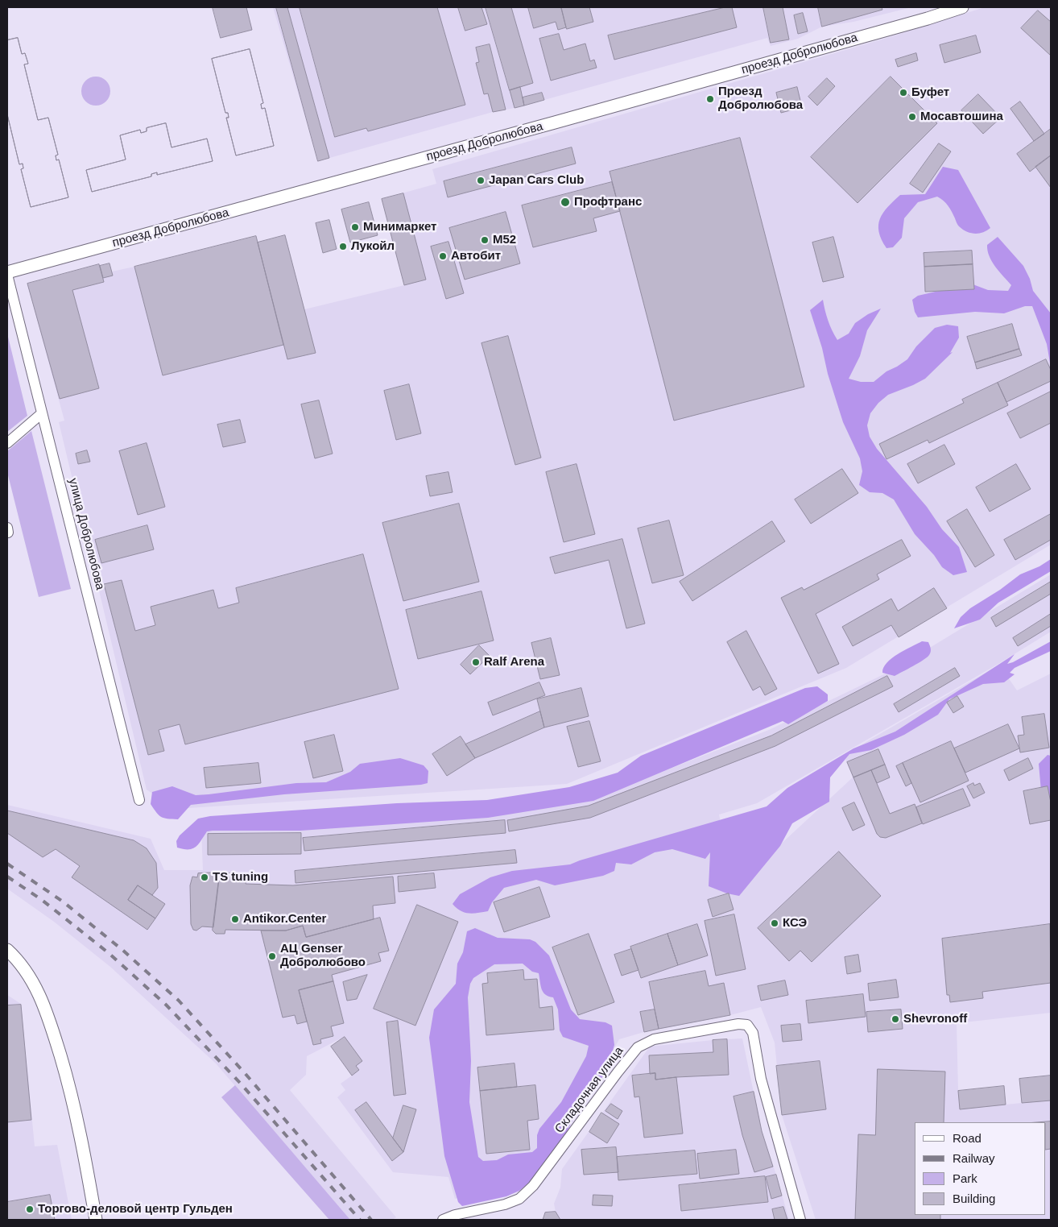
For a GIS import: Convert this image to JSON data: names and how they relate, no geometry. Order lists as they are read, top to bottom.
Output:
{
  "streets": {
    "street": ["проезд Добролюбова", "улица Добролюбова", "Складочная улица"]
  },
  "crossings": [
    ["проезд Добролюбова", "улица Добролюбова"]
  ],
  "places": [
    "Буфет",
    "Проезд Добролюбова",
    "Мосавтошина",
    "Japan Cars Club",
    "Профтранс",
    "Минимаркет",
    "M52",
    "Лукойл",
    "Автобит",
    "Ralf Arena",
    "TS tuning",
    "Antikor.Center",
    "КСЭ",
    "АЦ Genser Добролюбово",
    "Shevronoff",
    "Торгово-деловой центр Гульден"
  ],
  "legend": [
    "Road",
    "Railway",
    "Park",
    "Building"
  ]
}
